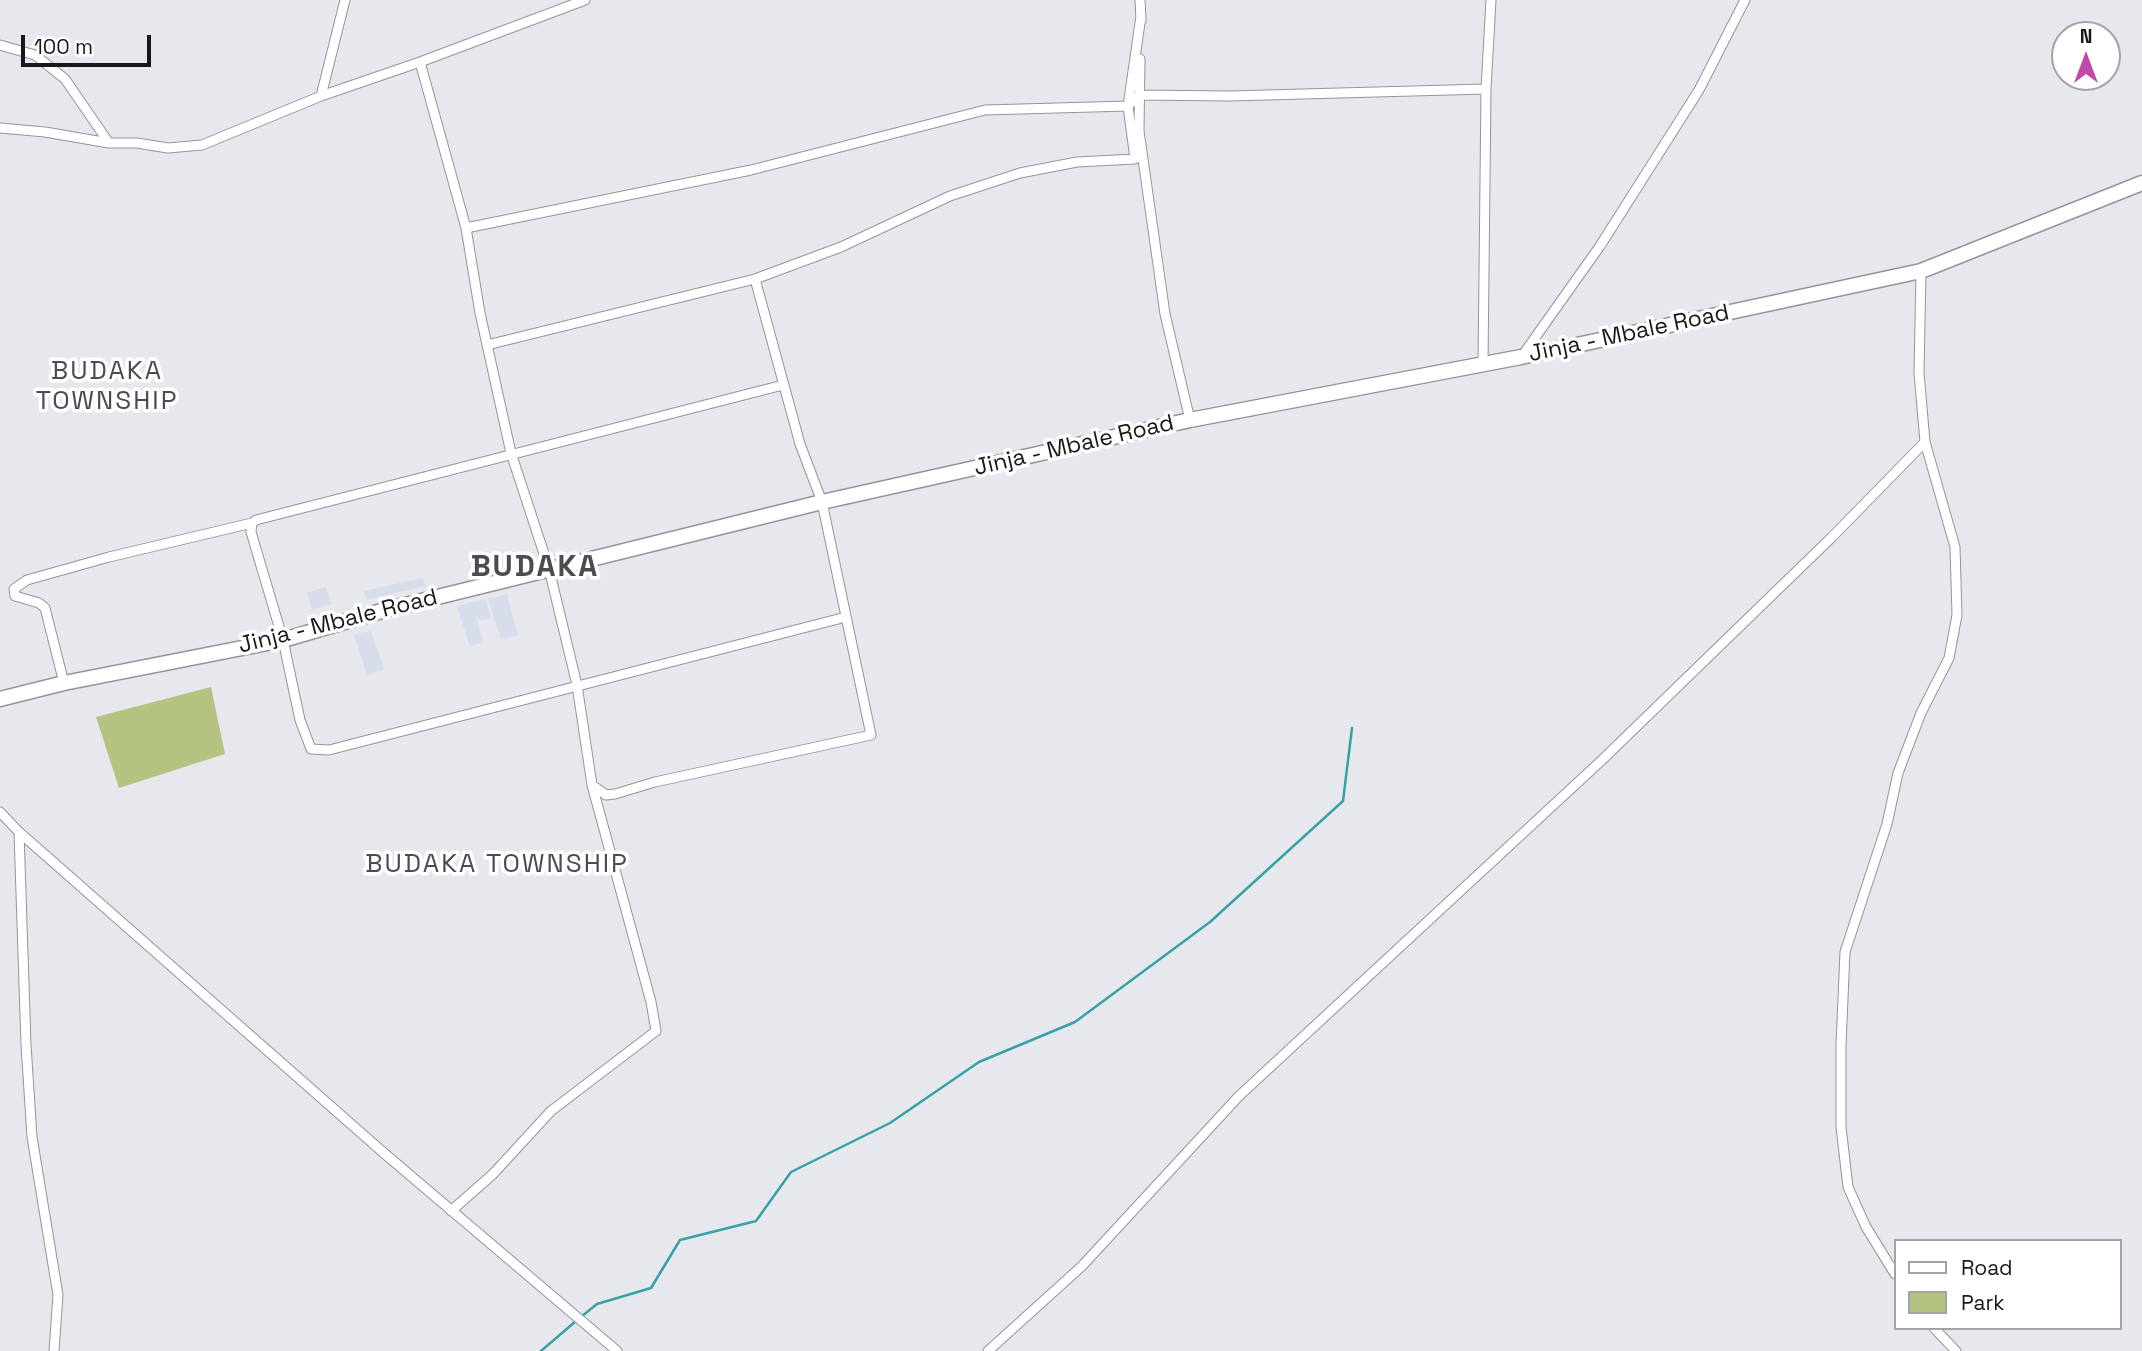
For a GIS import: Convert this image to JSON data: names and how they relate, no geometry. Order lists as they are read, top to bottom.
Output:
{
  "streets": {
    "main road": ["Jinja - Mbale Road"]
  },
  "districts": ["BUDAKA TOWNSHIP", "BUDAKA", "BUDAKA TOWNSHIP"],
  "legend": ["Road", "Park"],
  "scale_bar": "100 m",
  "north": "top"
}
